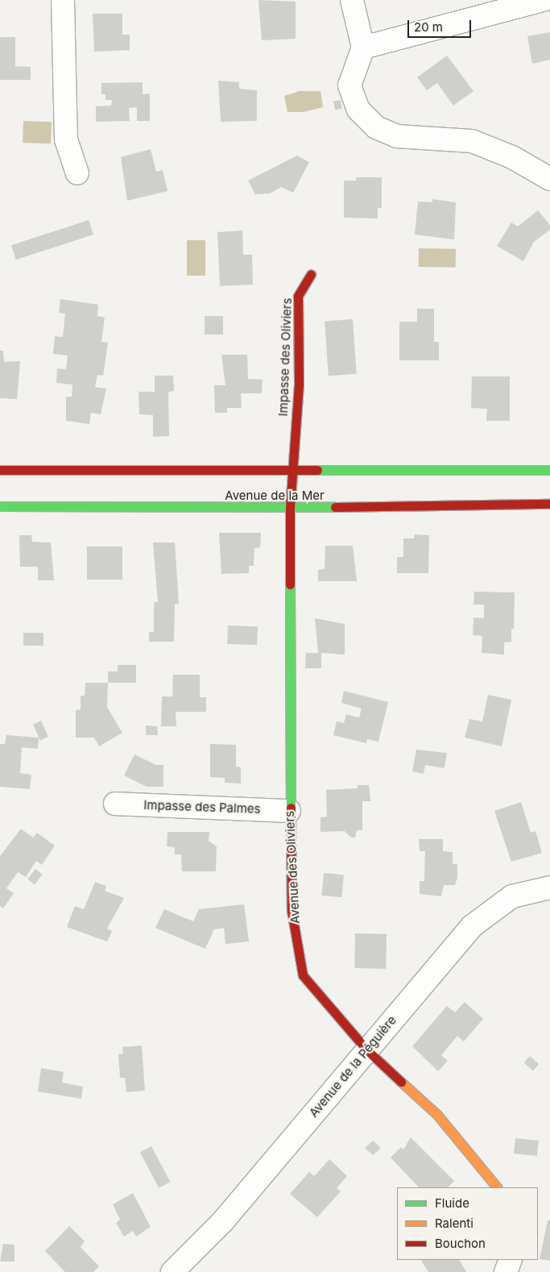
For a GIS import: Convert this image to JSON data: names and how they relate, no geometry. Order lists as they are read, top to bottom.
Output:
{
  "streets": {
    "street": [
      "Impasse des Oliviers",
      "Avenue de la Mer",
      "Impasse des Palmes",
      "Avenue des Oliviers",
      "Avenue de la Péguière"
    ]
  },
  "crossings": [
    ["Impasse des Oliviers", "Avenue des Oliviers"],
    ["Avenue de la Mer", "Avenue des Oliviers"],
    ["Impasse des Palmes", "Avenue des Oliviers"],
    ["Avenue des Oliviers", "Avenue de la Péguière"]
  ],
  "legend": ["Fluide", "Ralenti", "Bouchon"],
  "scale_bar": "20 m"
}
